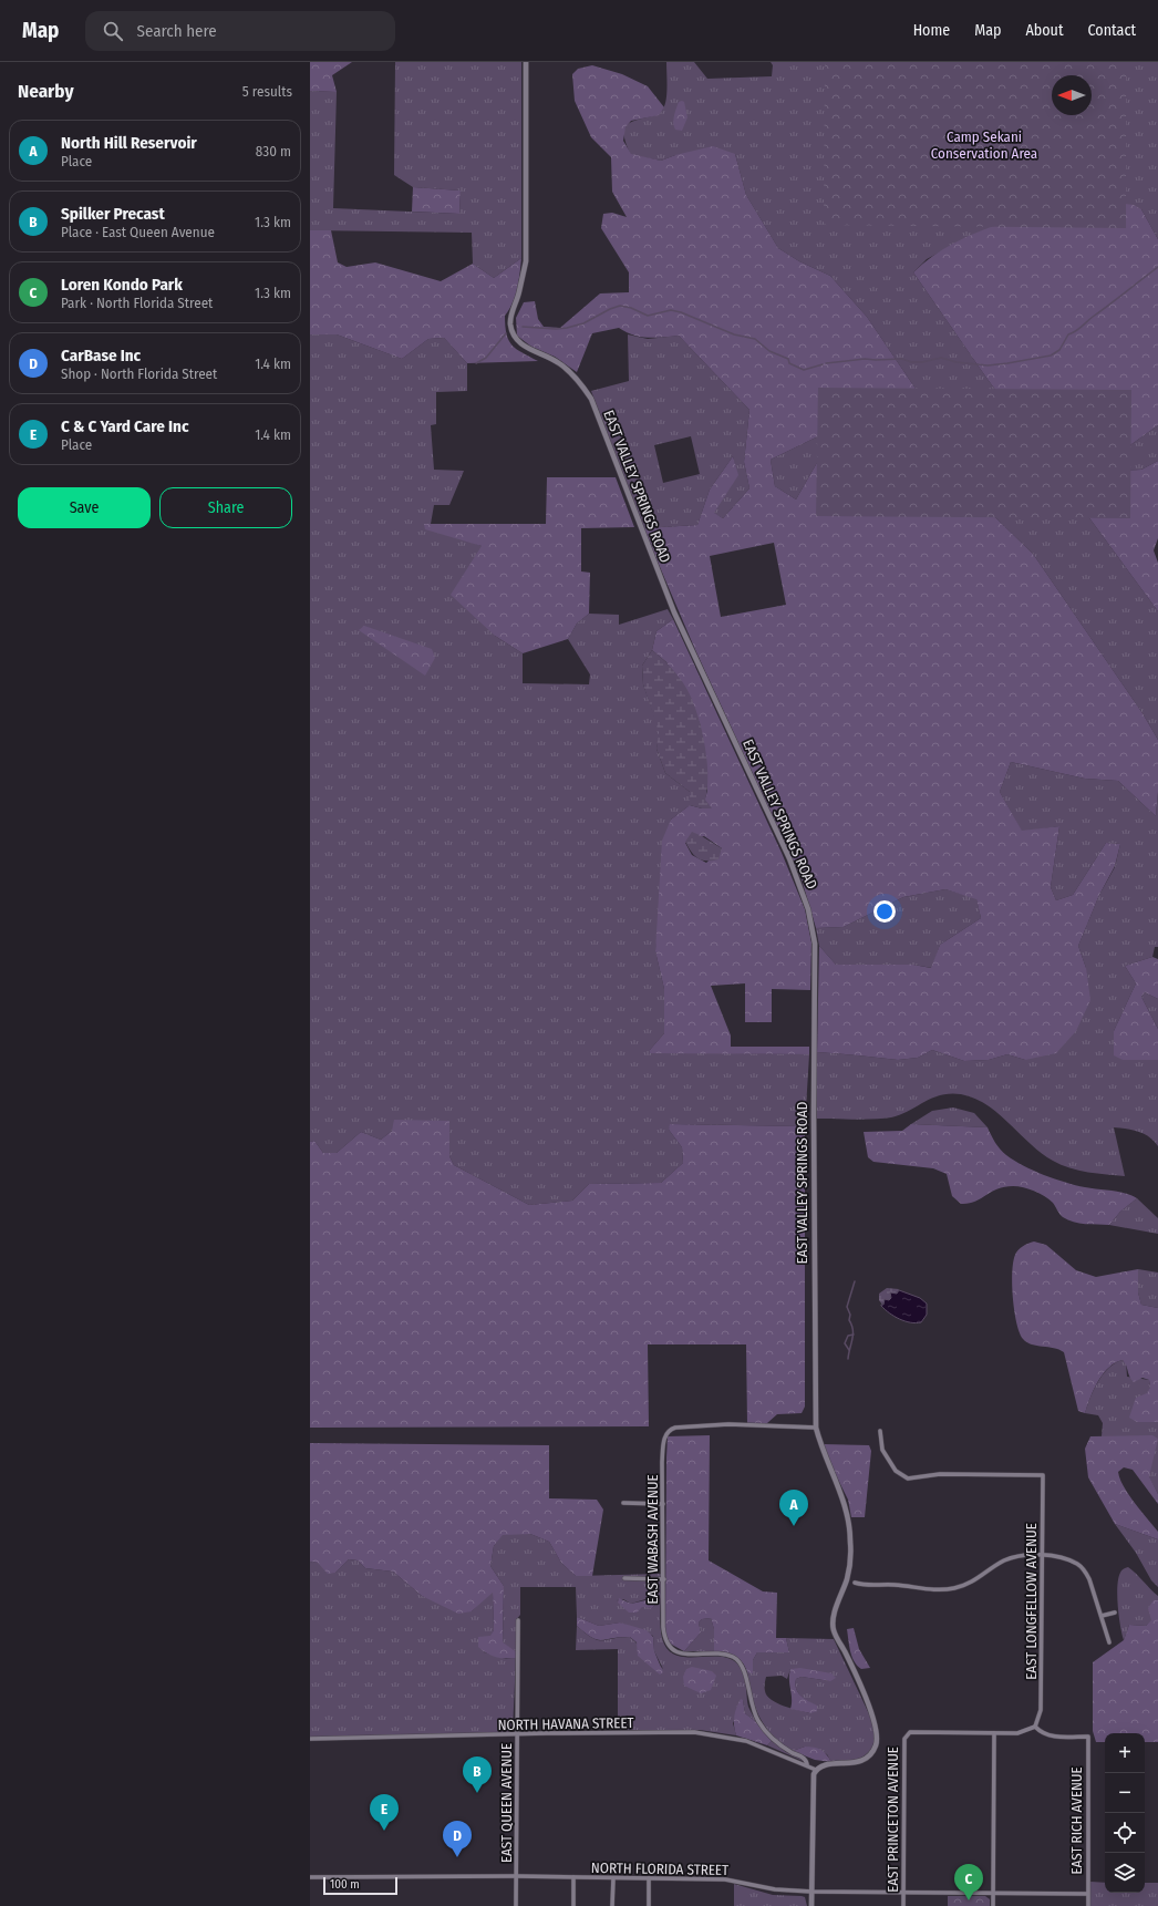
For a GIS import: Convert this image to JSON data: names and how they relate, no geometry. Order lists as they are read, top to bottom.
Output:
{
  "streets": {
    "street": [
      "EAST VALLEY SPRINGS ROAD",
      "EAST WABASH AVENUE",
      "EAST LONGFELLOW AVENUE",
      "NORTH HAVANA STREET",
      "EAST QUEEN AVENUE",
      "EAST PRINCETON AVENUE",
      "EAST RICH AVENUE",
      "NORTH FLORIDA STREET"
    ]
  },
  "crossings": [
    ["EAST VALLEY SPRINGS ROAD", "EAST WABASH AVENUE"],
    ["EAST VALLEY SPRINGS ROAD", "NORTH HAVANA STREET"],
    ["EAST WABASH AVENUE", "NORTH HAVANA STREET"],
    ["EAST LONGFELLOW AVENUE", "EAST RICH AVENUE"],
    ["NORTH HAVANA STREET", "EAST QUEEN AVENUE"],
    ["EAST QUEEN AVENUE", "NORTH FLORIDA STREET"],
    ["EAST PRINCETON AVENUE", "NORTH FLORIDA STREET"],
    ["EAST RICH AVENUE", "NORTH FLORIDA STREET"]
  ],
  "parks": ["Camp Sekani Conservation Area"],
  "scale_bar": "100 m",
  "north": "left",
  "page": {
    "header": "Map",
    "search": "Search here",
    "nav": [
      "Home",
      "Map",
      "About",
      "Contact"
    ],
    "heading": ["Nearby", "5 results"],
    "list": [
      {
        "mark": "A",
        "name": "North Hill Reservoir",
        "note": "Place",
        "value": "830 m"
      },
      {
        "mark": "B",
        "name": "Spilker Precast",
        "note": "Place · East Queen Avenue",
        "value": "1.3 km"
      },
      {
        "mark": "C",
        "name": "Loren Kondo Park",
        "note": "Park · North Florida Street",
        "value": "1.3 km"
      },
      {
        "mark": "D",
        "name": "CarBase Inc",
        "note": "Shop · North Florida Street",
        "value": "1.4 km"
      },
      {
        "mark": "E",
        "name": "C & C Yard Care Inc",
        "note": "Place",
        "value": "1.4 km"
      }
    ],
    "buttons": ["Save", "Share"],
    "pins": [
      "A",
      "B",
      "E",
      "D",
      "C"
    ],
    "map_buttons": ["+", "−"],
    "scale": "100 m"
  }
}
